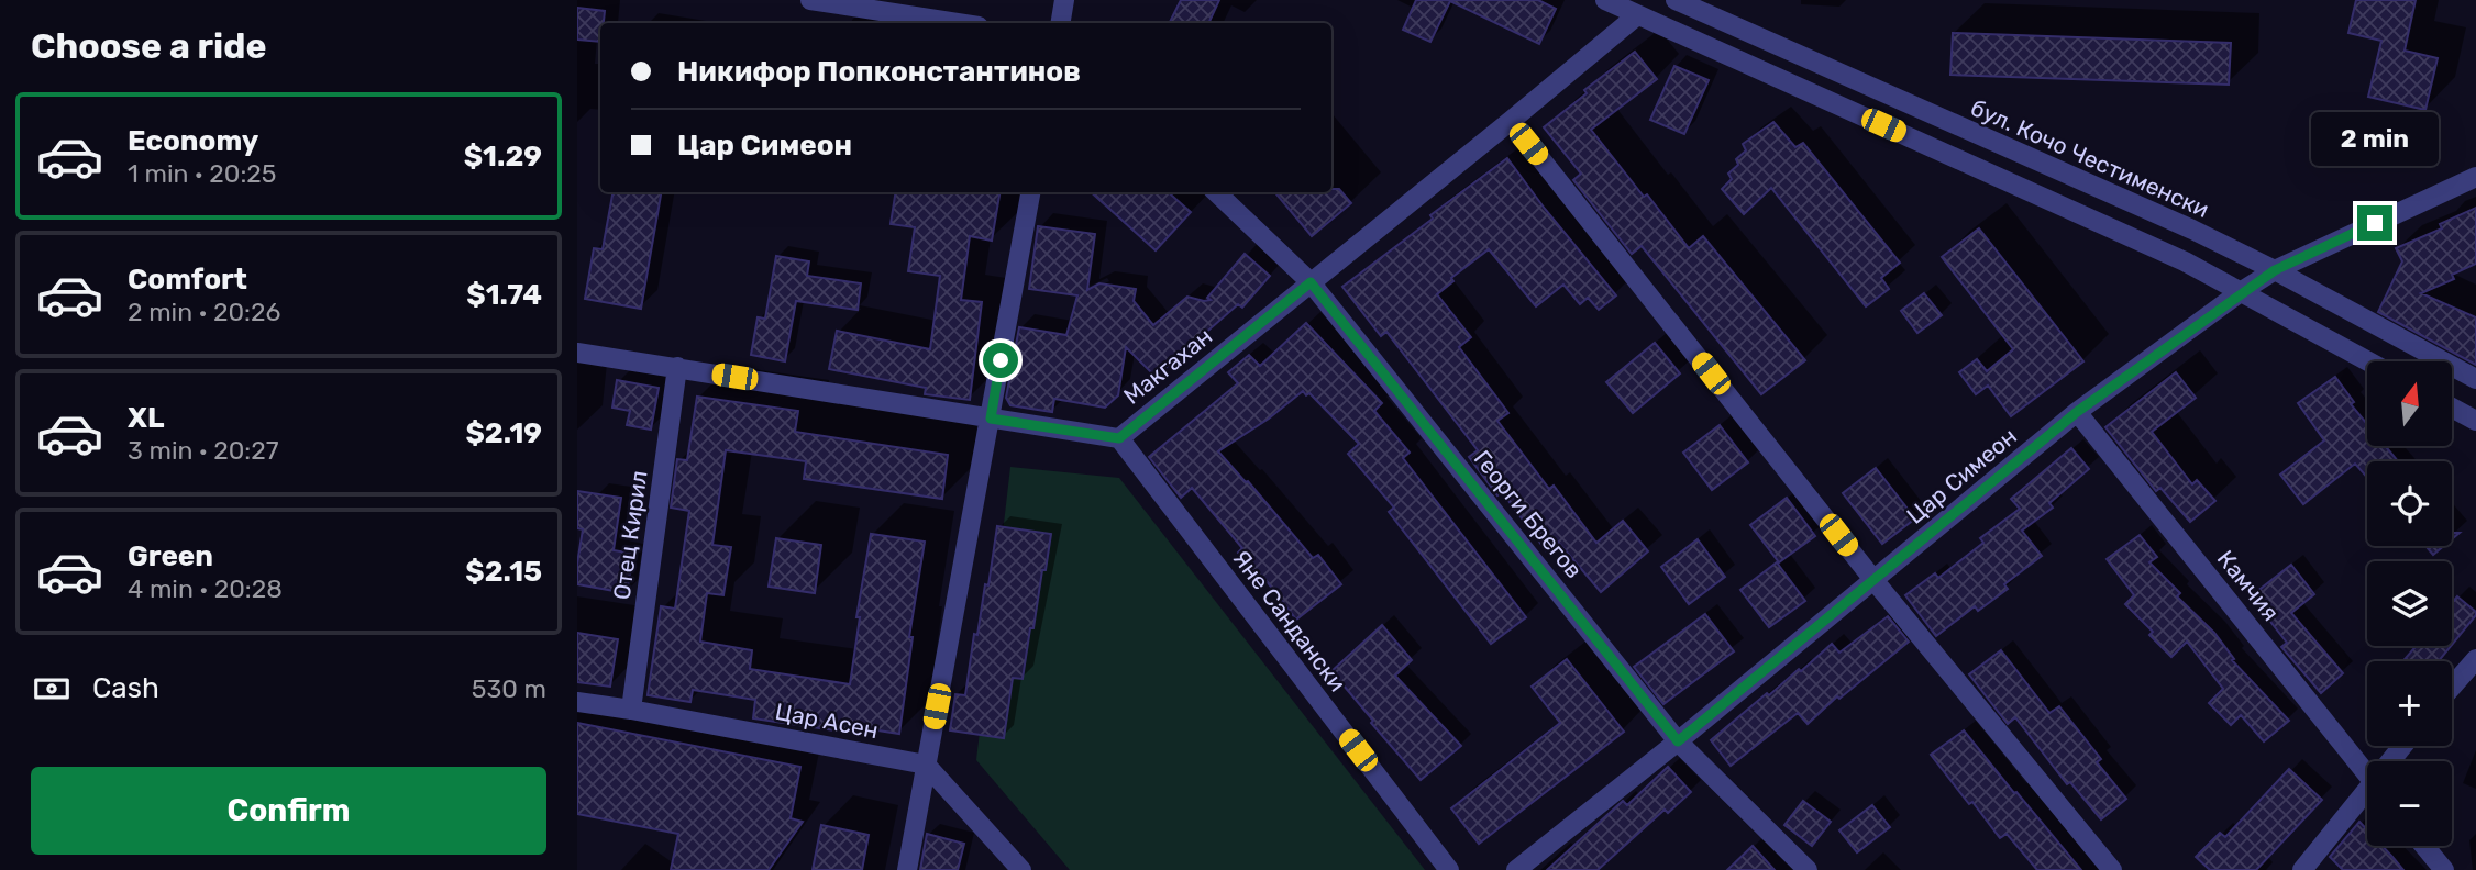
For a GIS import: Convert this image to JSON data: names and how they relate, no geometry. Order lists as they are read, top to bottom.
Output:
{
  "streets": {
    "street": [
      "бул. Кочо Честименски",
      "Макгахан",
      "Цар Симеон",
      "Георги Брегов",
      "Отец Кирил",
      "Камчия",
      "Яне Сандански",
      "Цар Асен"
    ]
  },
  "crossings": [
    ["бул. Кочо Честименски", "Цар Симеон"],
    ["Макгахан", "Георги Брегов"],
    ["Макгахан", "Отец Кирил"],
    ["Макгахан", "Яне Сандански"],
    ["Цар Симеон", "Георги Брегов"],
    ["Цар Симеон", "Камчия"],
    ["Отец Кирил", "Цар Асен"]
  ],
  "north": "top",
  "page": {
    "heading": "Choose a ride",
    "banner": ["Никифор Попконстантинов", "Цар Симеон"],
    "list": [
      {
        "name": "Economy",
        "note": "1 min · 20:25",
        "value": "$1.29"
      },
      {
        "name": "Comfort",
        "note": "2 min · 20:26",
        "value": "$1.74"
      },
      {
        "name": "XL",
        "note": "3 min · 20:27",
        "value": "$2.19"
      },
      {
        "name": "Green",
        "note": "4 min · 20:28",
        "value": "$2.15"
      }
    ],
    "bubble": "2 min",
    "map_buttons": ["+", "−"],
    "pay": ["Cash", "530 m"],
    "buttons": "Confirm"
  }
}
